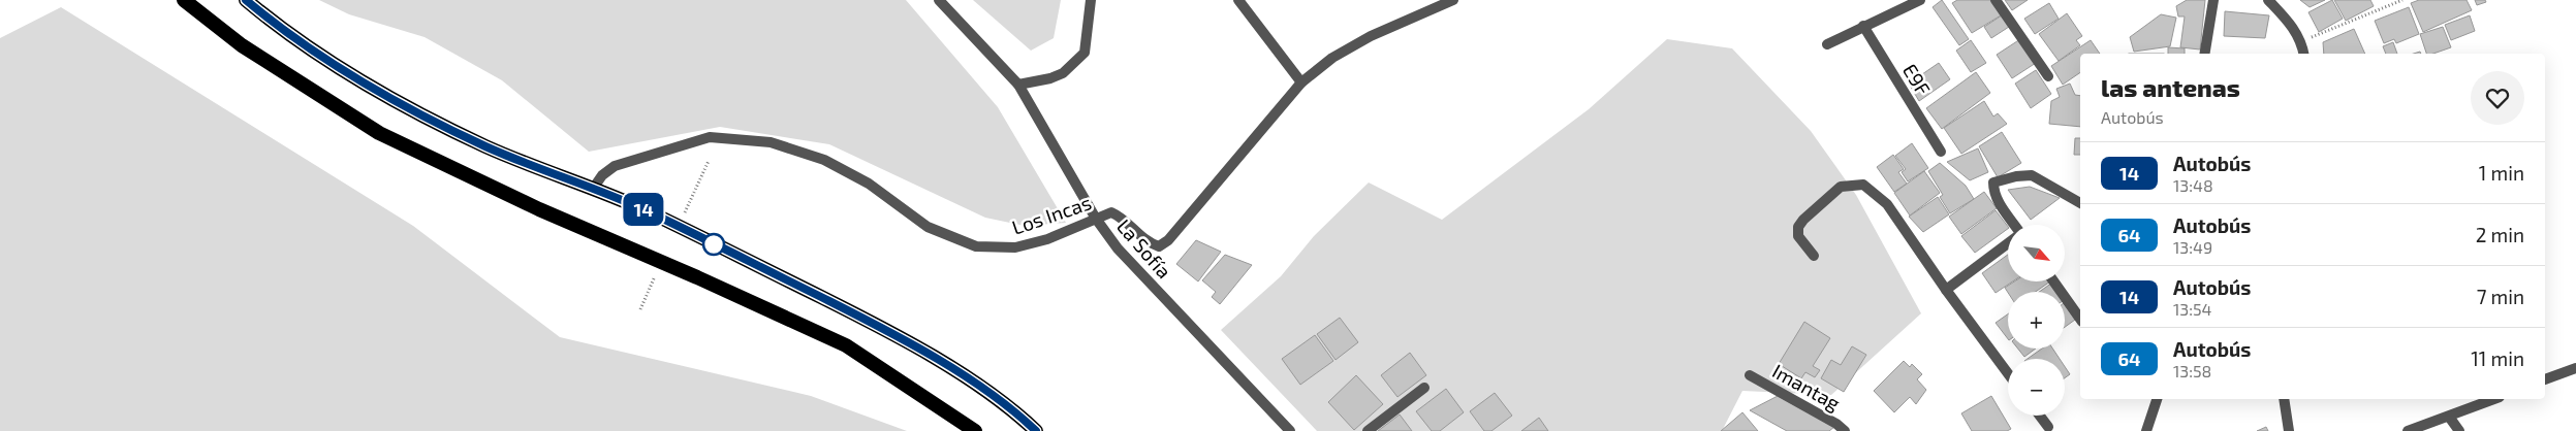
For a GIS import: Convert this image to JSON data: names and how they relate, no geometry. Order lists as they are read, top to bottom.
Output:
{
  "streets": {
    "street": [
      "E9F",
      "Los Incas",
      "La Sofía",
      "Imantag"
    ]
  },
  "crossings": [
    ["Los Incas", "La Sofía"]
  ],
  "lines": ["bus line 14"],
  "north": "bottom right",
  "page": {
    "on_map": "14",
    "heading": ["las antenas", "Autobús"],
    "list": [
      {
        "mark": "14",
        "name": "Autobús",
        "note": "13:48",
        "value": "1 min"
      },
      {
        "mark": "64",
        "name": "Autobús",
        "note": "13:49",
        "value": "2 min"
      },
      {
        "mark": "14",
        "name": "Autobús",
        "note": "13:54",
        "value": "7 min"
      },
      {
        "mark": "64",
        "name": "Autobús",
        "note": "13:58",
        "value": "11 min"
      }
    ],
    "map_buttons": ["+", "−"]
  }
}
